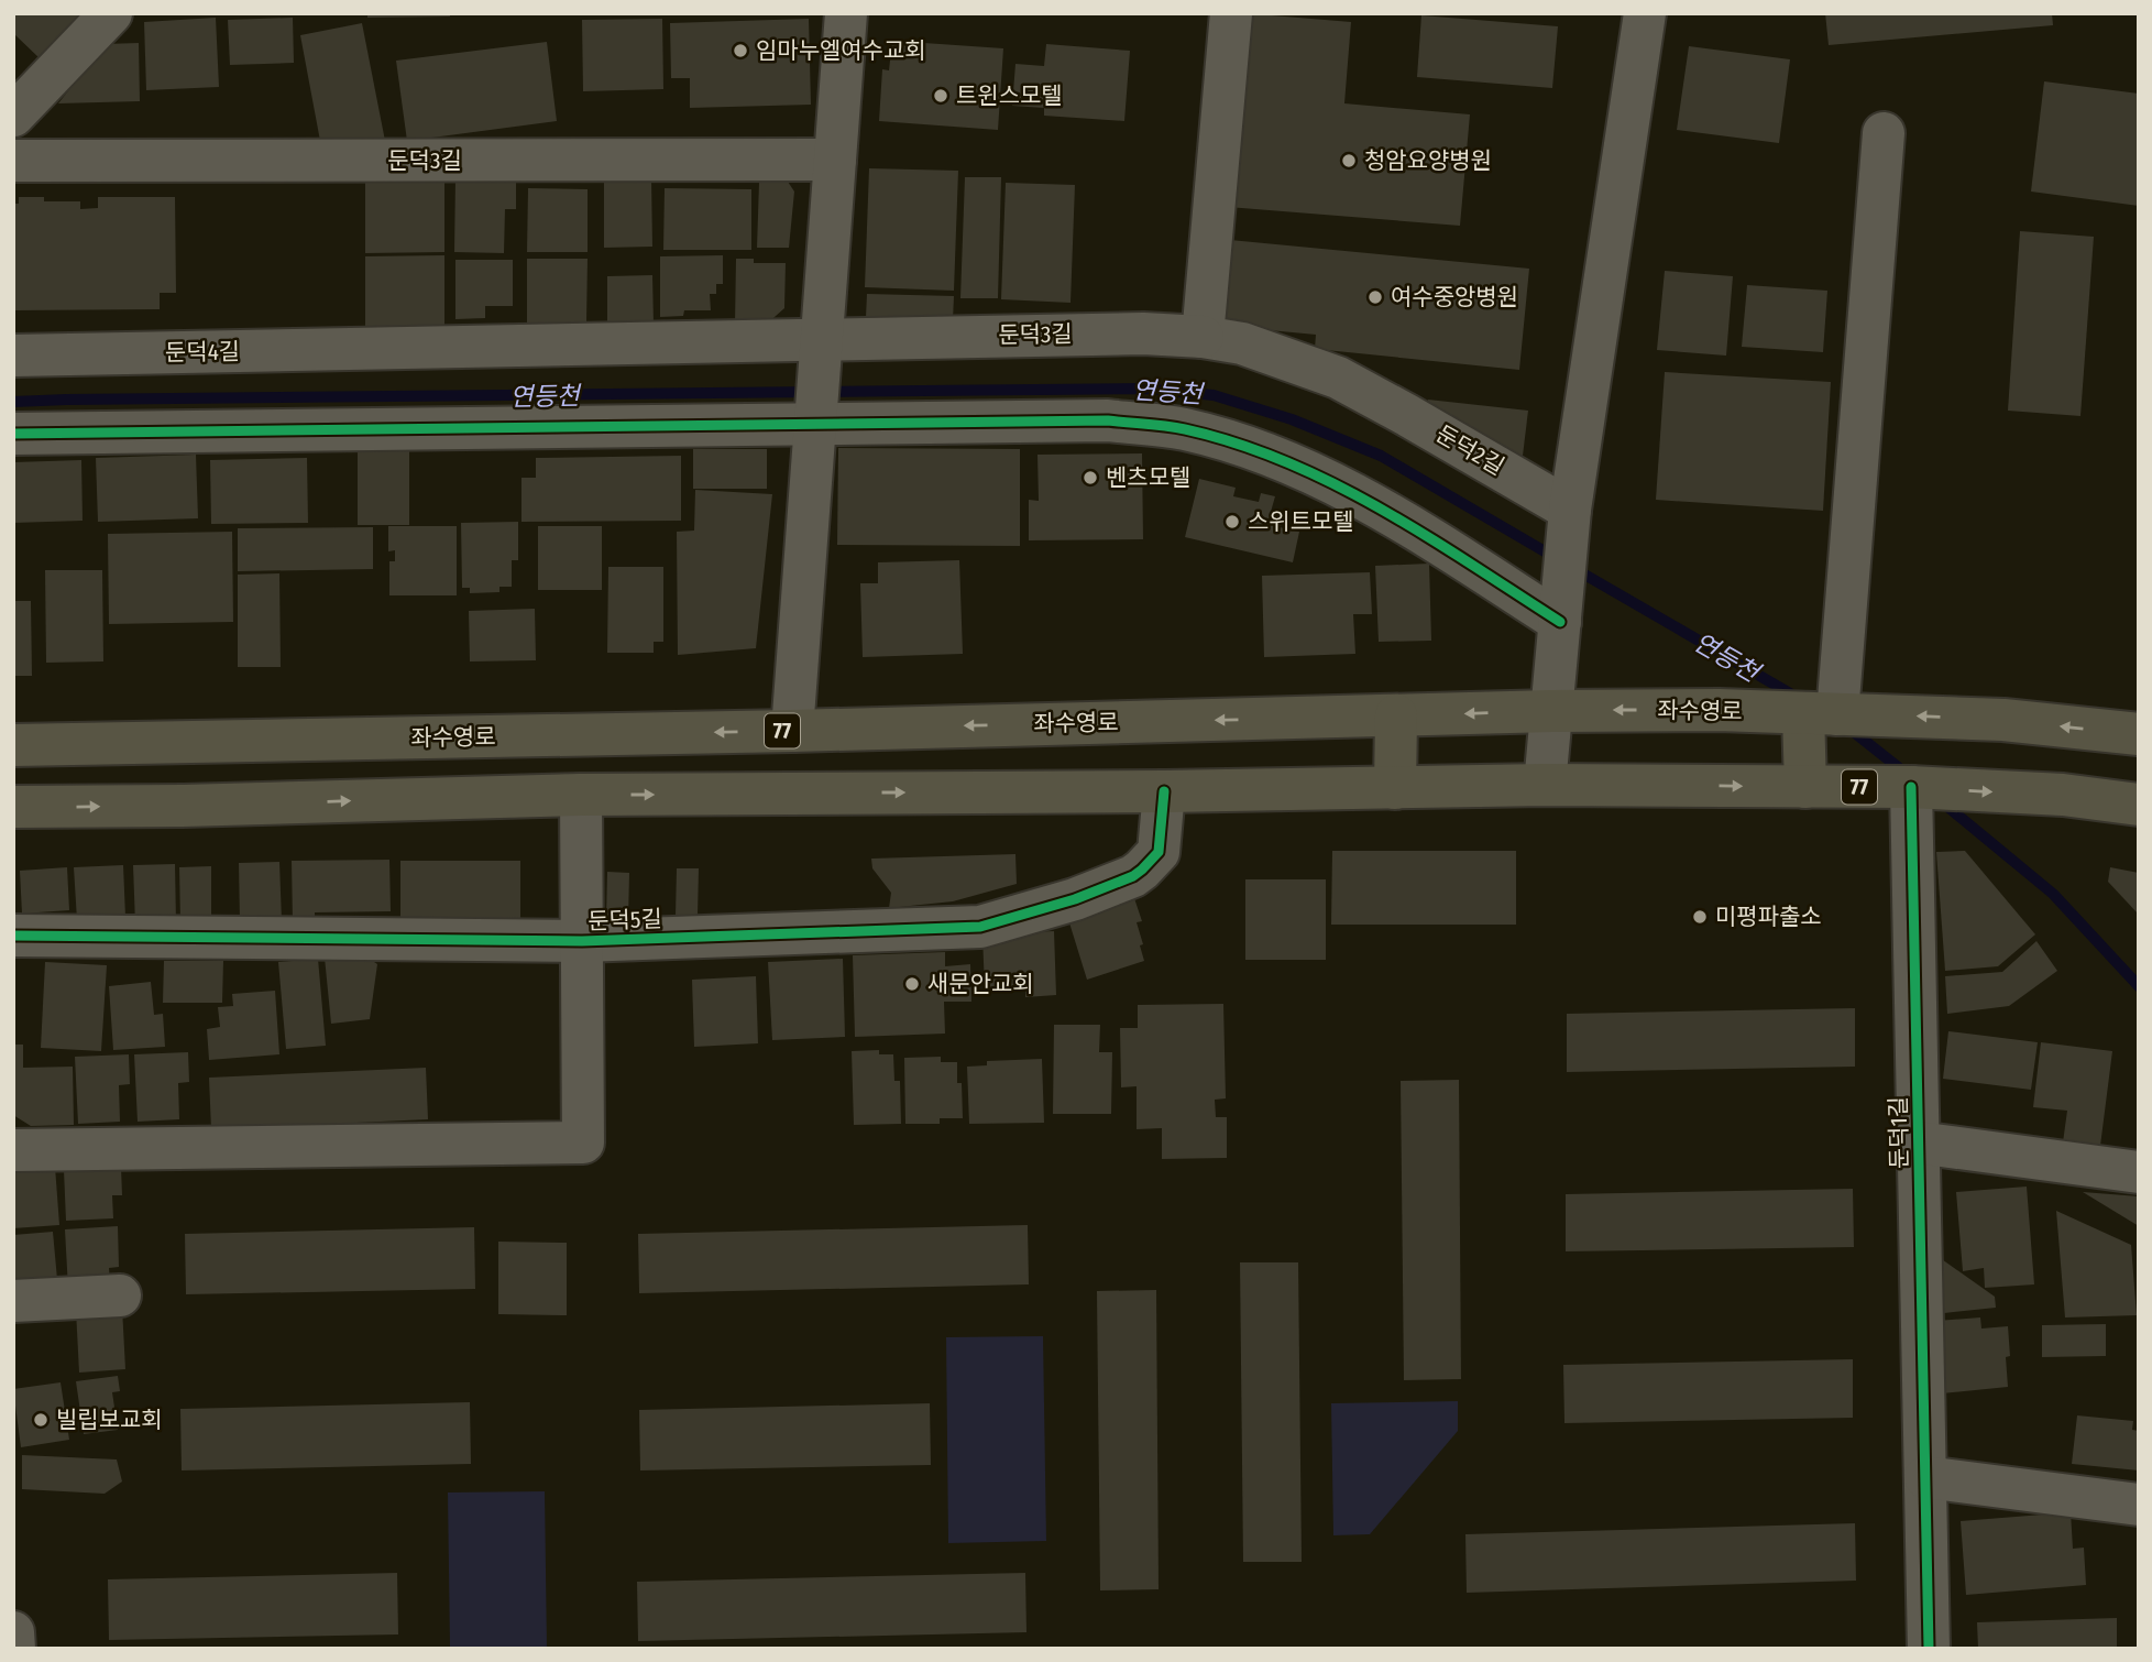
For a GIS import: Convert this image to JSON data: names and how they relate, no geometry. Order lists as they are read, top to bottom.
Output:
{
  "streets": {
    "main road": ["좌수영로", "77"],
    "street": [
      "둔덕3길",
      "둔덕4길",
      "둔덕2길",
      "둔덕5길",
      "둔덕1길"
    ]
  },
  "crossings": [
    ["둔덕3길", "둔덕4길"],
    ["둔덕3길", "둔덕2길"],
    ["77", "둔덕5길"],
    ["77", "둔덕1길"]
  ],
  "water": ["연등천"],
  "places": [
    "임마누엘여수교회",
    "트윈스모텔",
    "청암요양병원",
    "여수중앙병원",
    "벤츠모텔",
    "스위트모텔",
    "미평파출소",
    "새문안교회",
    "빌립보교회"
  ]
}
